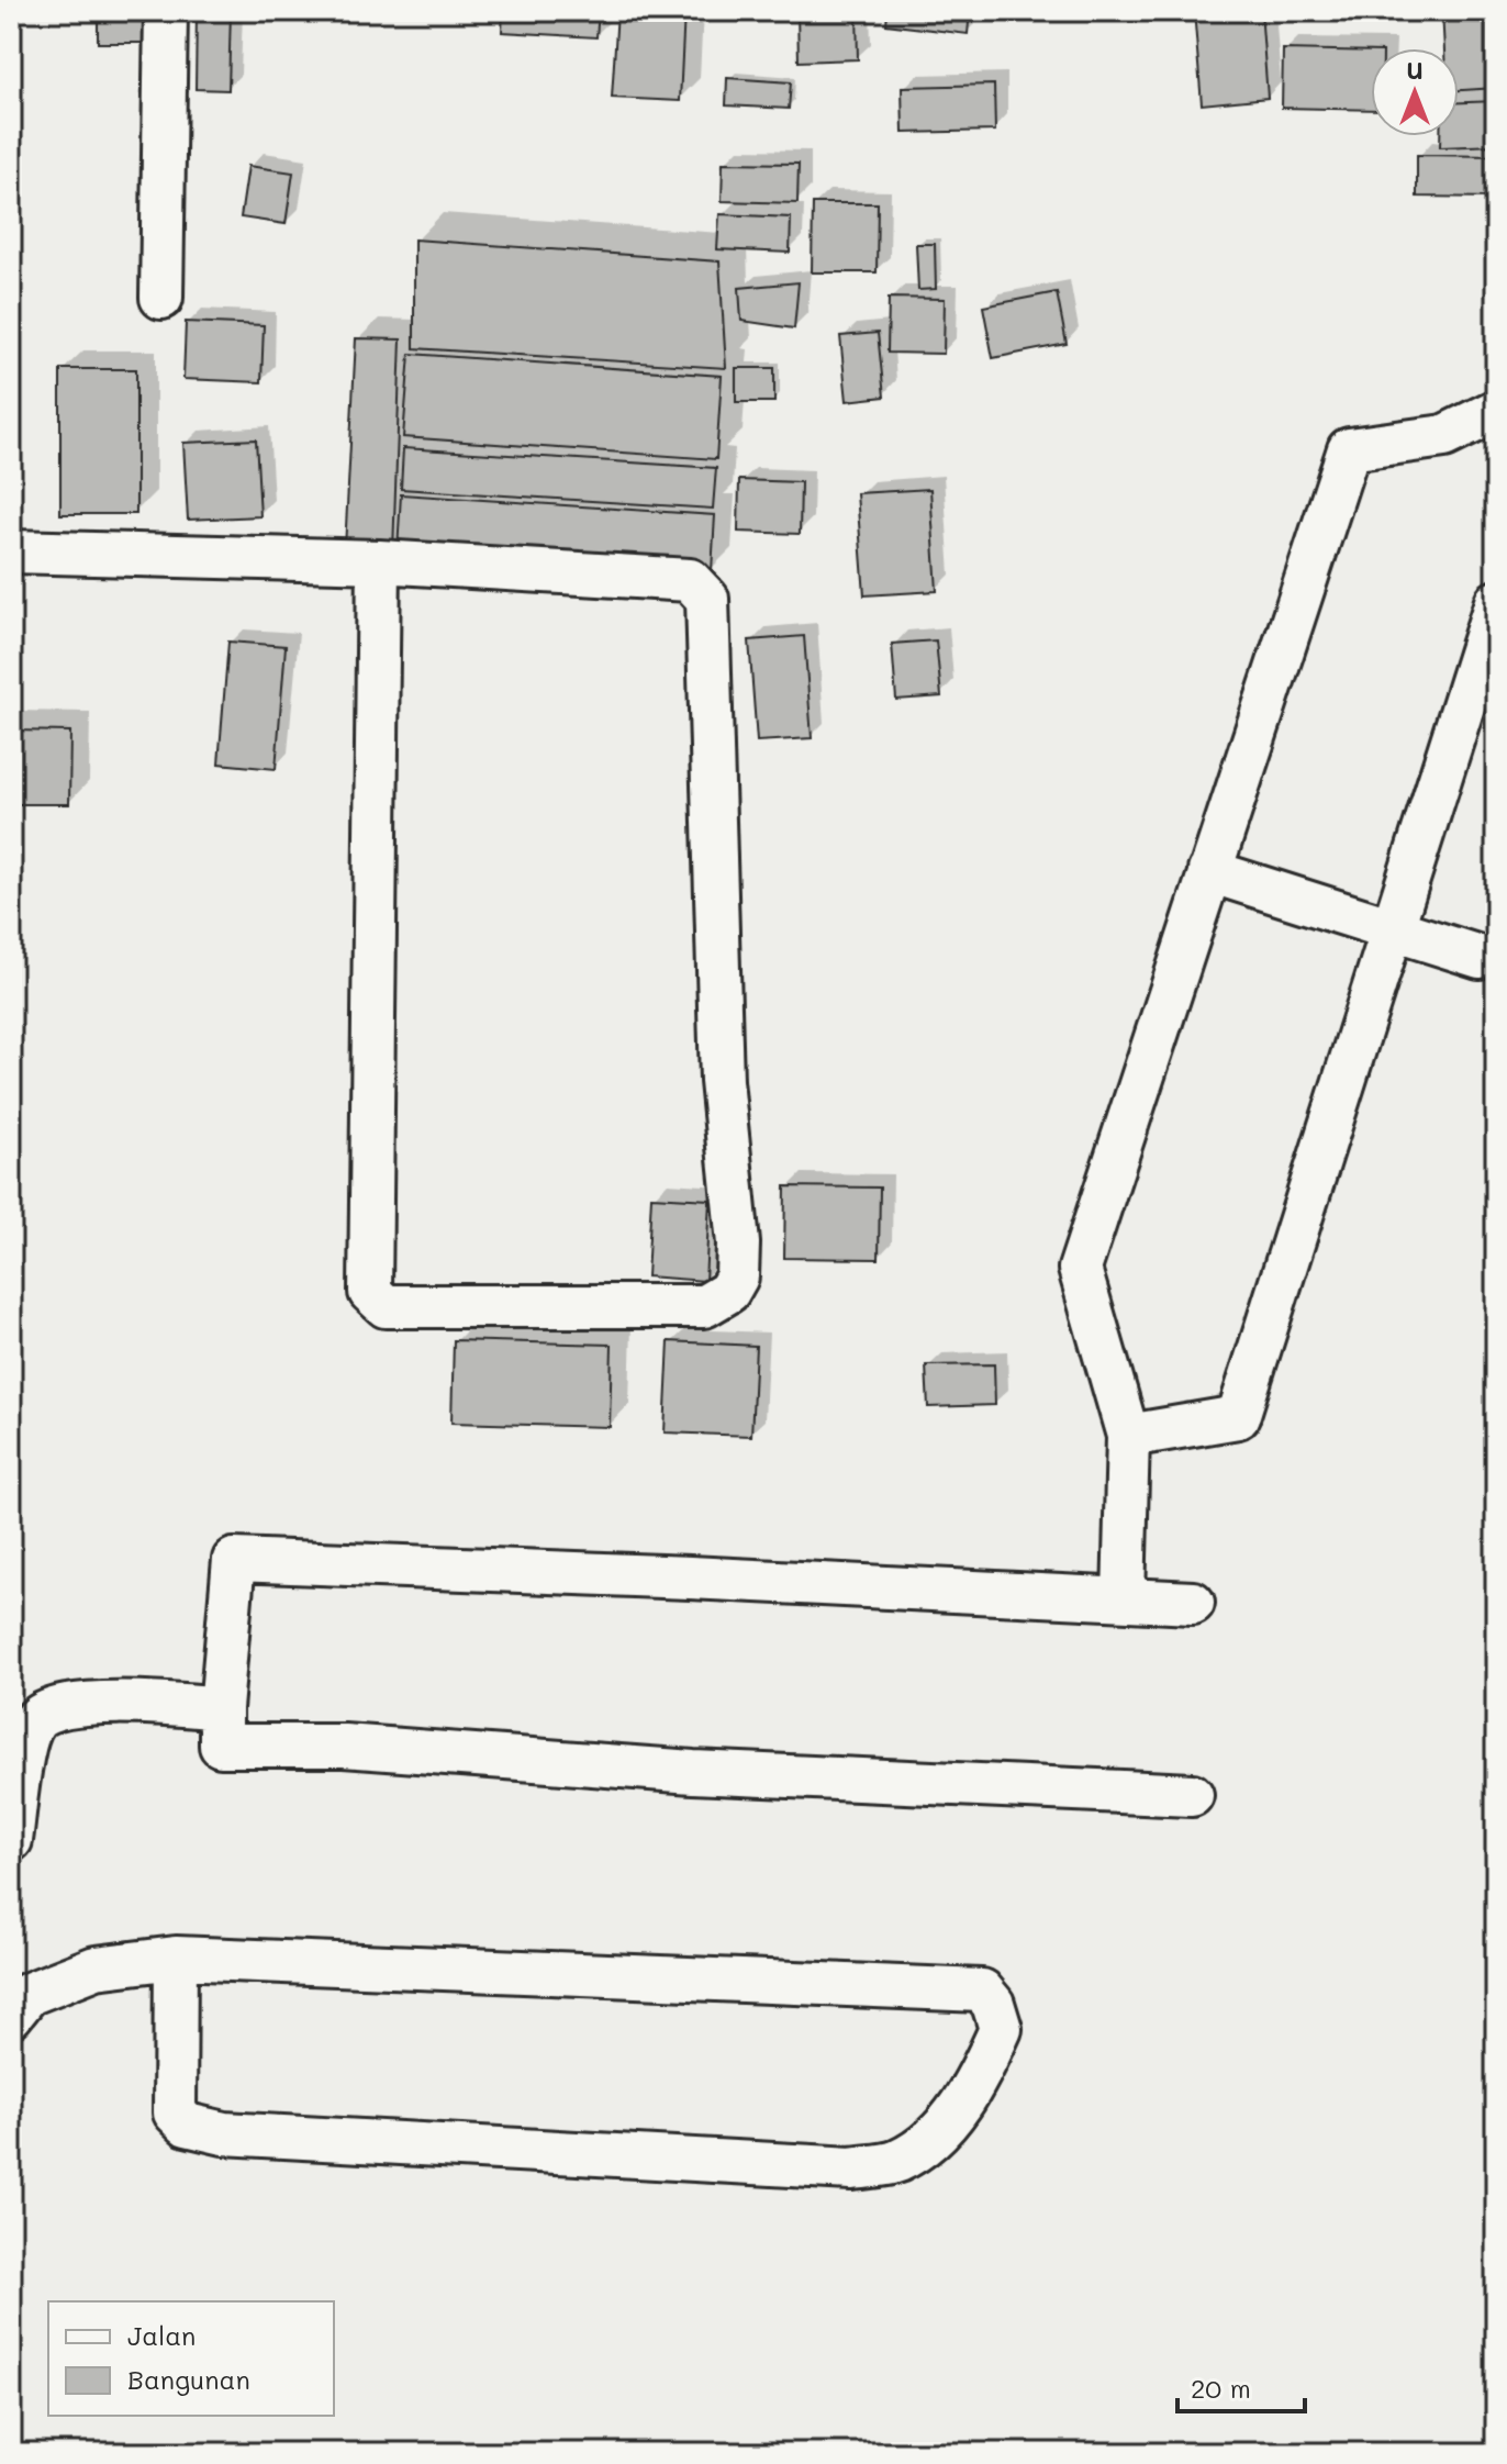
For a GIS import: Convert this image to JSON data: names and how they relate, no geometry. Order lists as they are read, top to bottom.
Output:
{
  "legend": ["Jalan", "Bangunan"],
  "scale_bar": "20 m",
  "north": "top"
}
